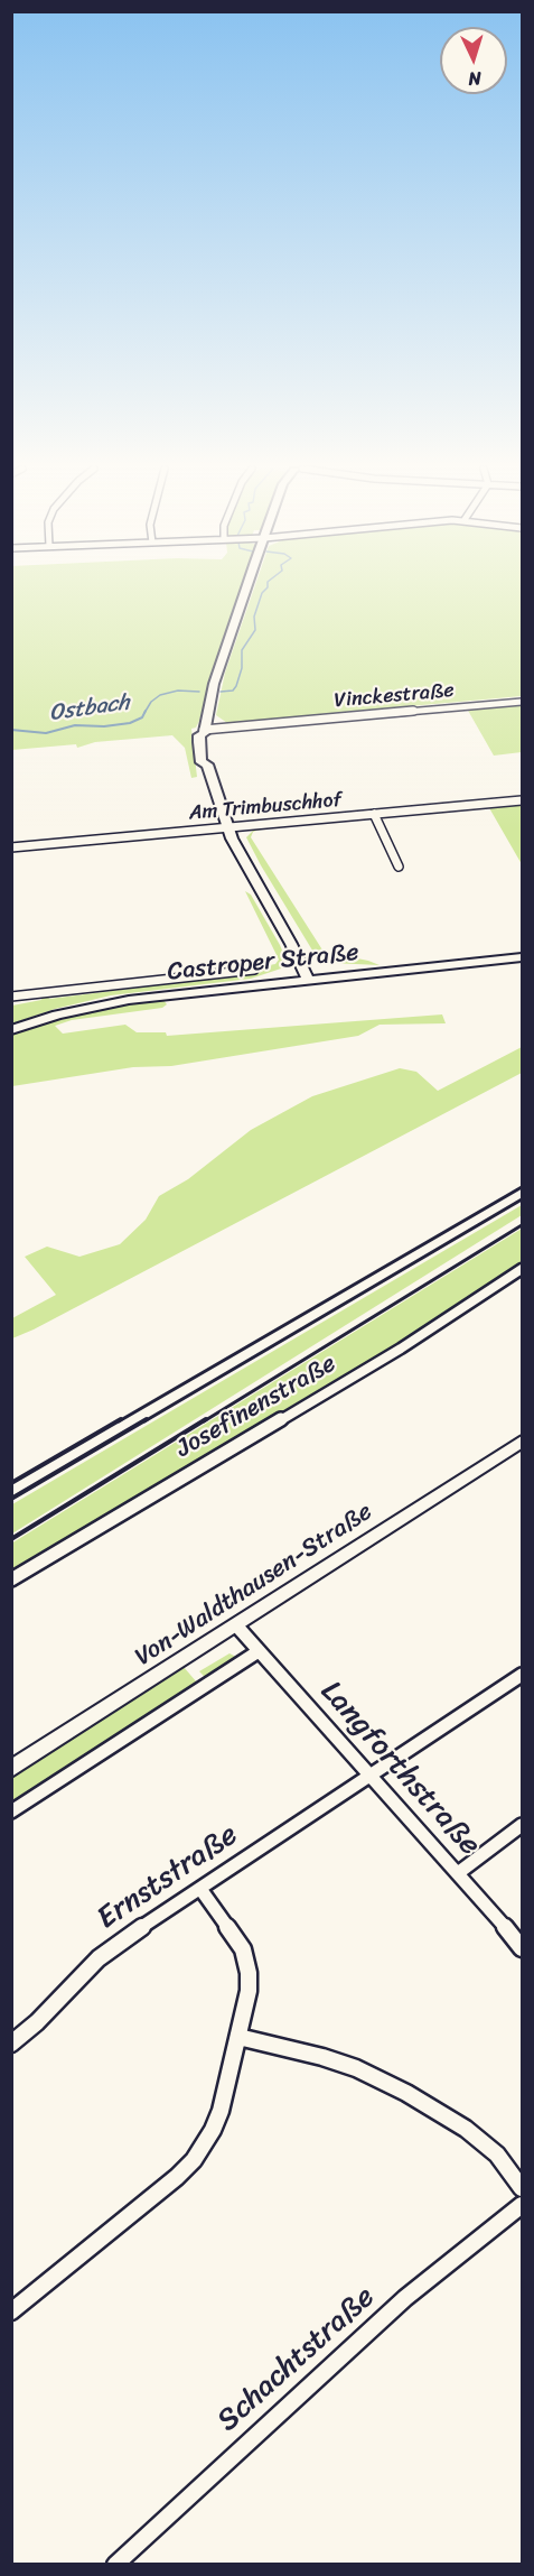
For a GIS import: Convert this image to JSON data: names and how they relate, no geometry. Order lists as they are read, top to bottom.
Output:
{
  "streets": {
    "main road": ["Castroper Straße"],
    "street": [
      "Vinckestraße",
      "Am Trimbuschhof",
      "Josefinenstraße",
      "Von-Waldthausen-Straße",
      "Langforthstraße",
      "Ernststraße",
      "Schachtstraße"
    ]
  },
  "crossings": [
    ["Von-Waldthausen-Straße", "Langforthstraße"],
    ["Langforthstraße", "Ernststraße"]
  ],
  "water": ["Ostbach"],
  "north": "bottom"
}
